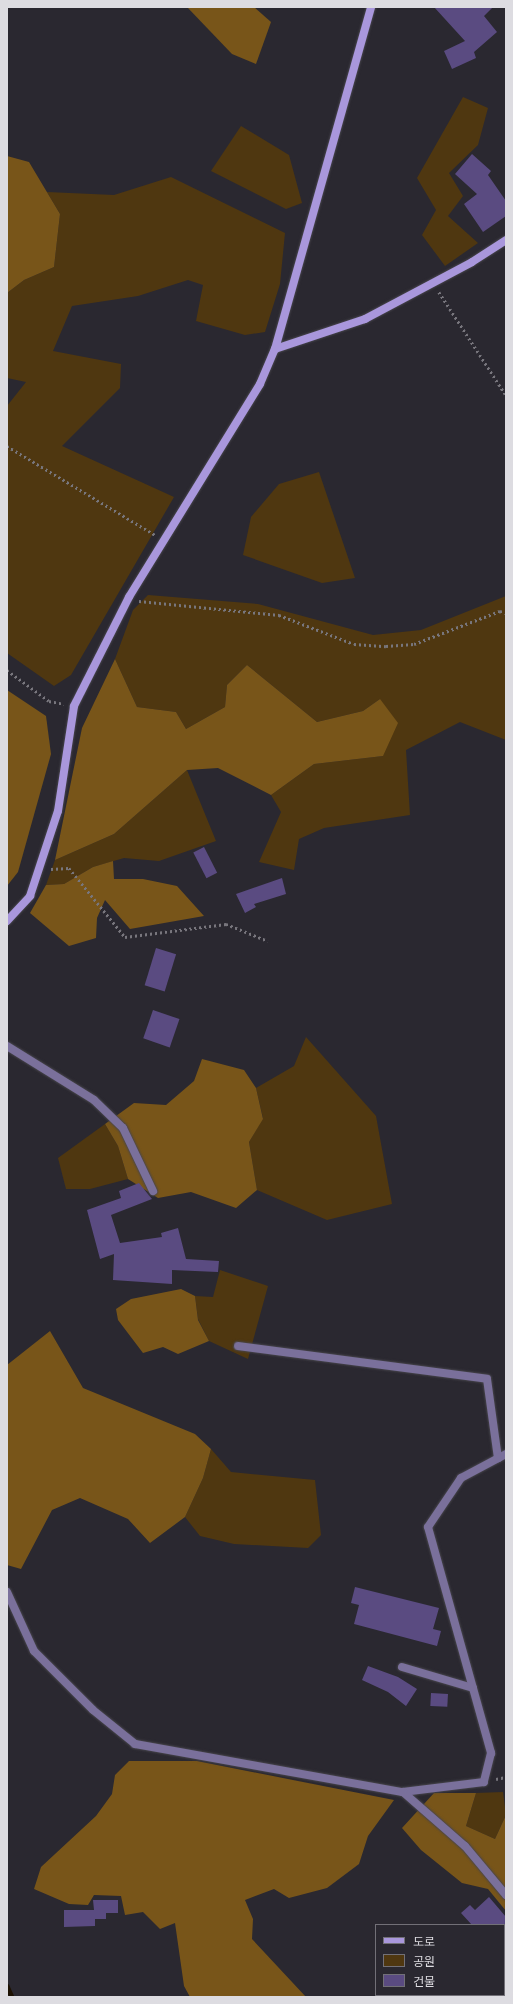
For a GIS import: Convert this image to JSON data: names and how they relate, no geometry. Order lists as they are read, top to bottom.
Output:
{
  "legend": ["도로", "공원", "건물"]
}
